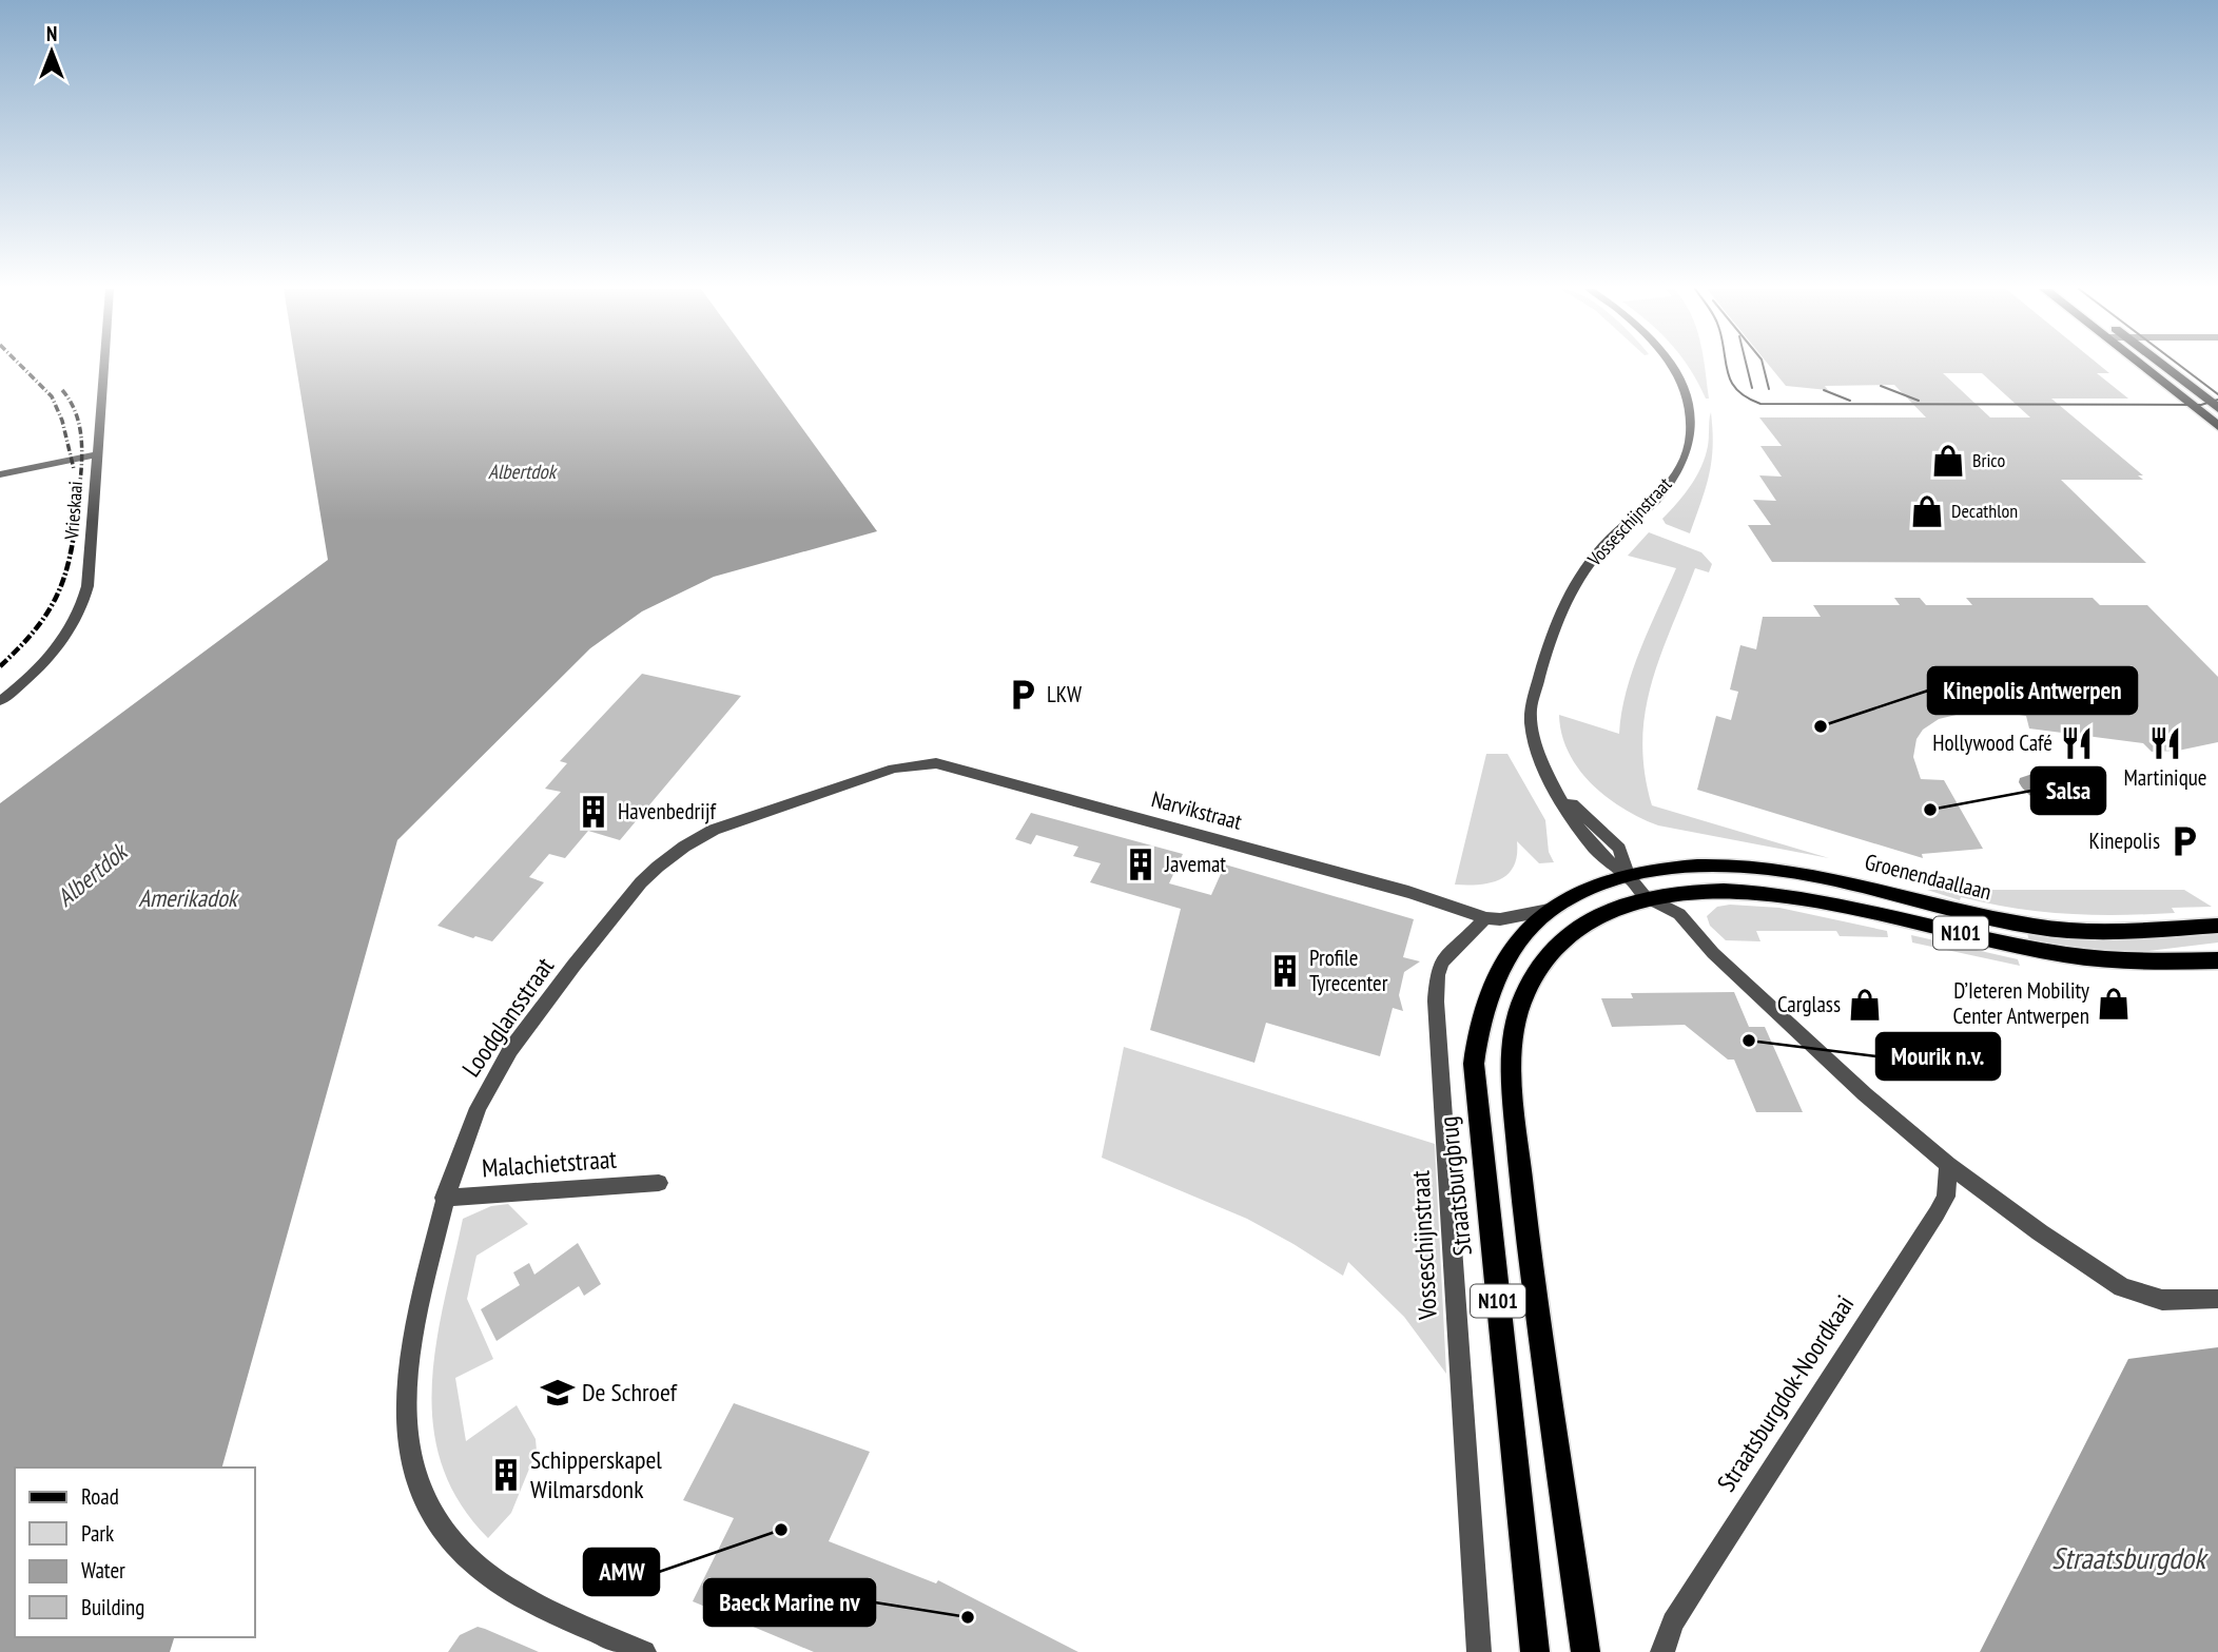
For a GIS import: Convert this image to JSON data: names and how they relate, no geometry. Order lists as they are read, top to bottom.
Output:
{
  "streets": {
    "main road": ["Groenendaallaan", "N101", "Straatsburgbrug"],
    "street": [
      "Vrieskaai",
      "Vosseschijnstraat",
      "Narvikstraat",
      "Loodglansstraat",
      "Malachietstraat",
      "Straatsburgdok-Noordkaai"
    ]
  },
  "crossings": [
    ["Vosseschijnstraat", "Narvikstraat"],
    ["Vosseschijnstraat", "Groenendaallaan"],
    ["Vosseschijnstraat", "N101"],
    ["Vosseschijnstraat", "Straatsburgbrug"],
    ["Vosseschijnstraat", "Straatsburgdok-Noordkaai"],
    ["Narvikstraat", "Loodglansstraat"],
    ["Groenendaallaan", "N101"],
    ["Groenendaallaan", "Straatsburgbrug"],
    ["Loodglansstraat", "Malachietstraat"]
  ],
  "water": ["Albertdok", "Amerikadok", "Straatsburgdok"],
  "places": {
    "shop": [
      "Brico",
      "Decathlon",
      "D’Ieteren Mobility Center Antwerpen",
      "Carglass"
    ],
    "parking": ["LKW", "Kinepolis"],
    "other": [
      "Kinepolis Antwerpen",
      "Salsa",
      "Mourik n.v.",
      "AMW",
      "Baeck Marine nv"
    ],
    "restaurant": ["Hollywood Café", "Martinique"],
    "building": [
      "Havenbedrijf",
      "Javemat",
      "Profile Tyrecenter",
      "Schipperskapel Wilmarsdonk"
    ],
    "school or university": ["De Schroef"]
  },
  "legend": [
    "Road",
    "Park",
    "Water",
    "Building"
  ],
  "north": "top"
}
